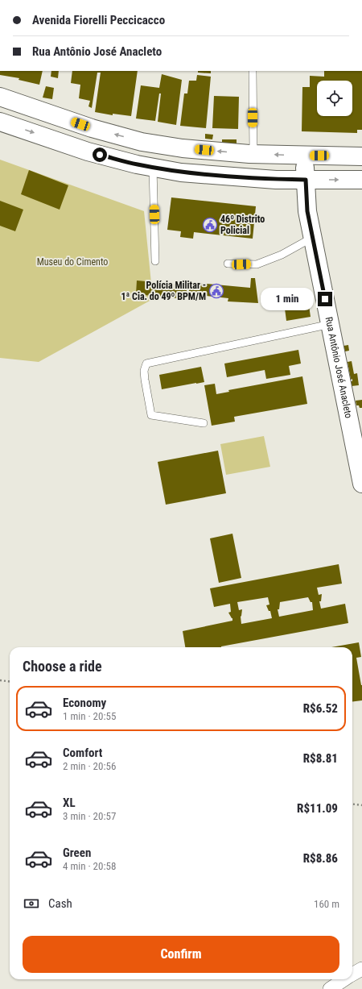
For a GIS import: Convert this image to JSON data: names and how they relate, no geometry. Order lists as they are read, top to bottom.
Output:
{
  "streets": {
    "main road": ["Rua Antônio José Anacleto"]
  },
  "parks": ["Museu do Cimento"],
  "places": {
    "public building": ["46º Distrito Policial", "Polícia Militar - 1ª Cia. do 49º BPM/M"]
  },
  "page": {
    "banner": ["Avenida Fiorelli Peccicacco", "Rua Antônio José Anacleto"],
    "bubble": "1 min",
    "heading": "Choose a ride",
    "list": [
      {
        "name": "Economy",
        "note": "1 min · 20:55",
        "value": "R$6.52"
      },
      {
        "name": "Comfort",
        "note": "2 min · 20:56",
        "value": "R$8.81"
      },
      {
        "name": "XL",
        "note": "3 min · 20:57",
        "value": "R$11.09"
      },
      {
        "name": "Green",
        "note": "4 min · 20:58",
        "value": "R$8.86"
      }
    ],
    "pay": ["Cash", "160 m"],
    "buttons": "Confirm"
  }
}
